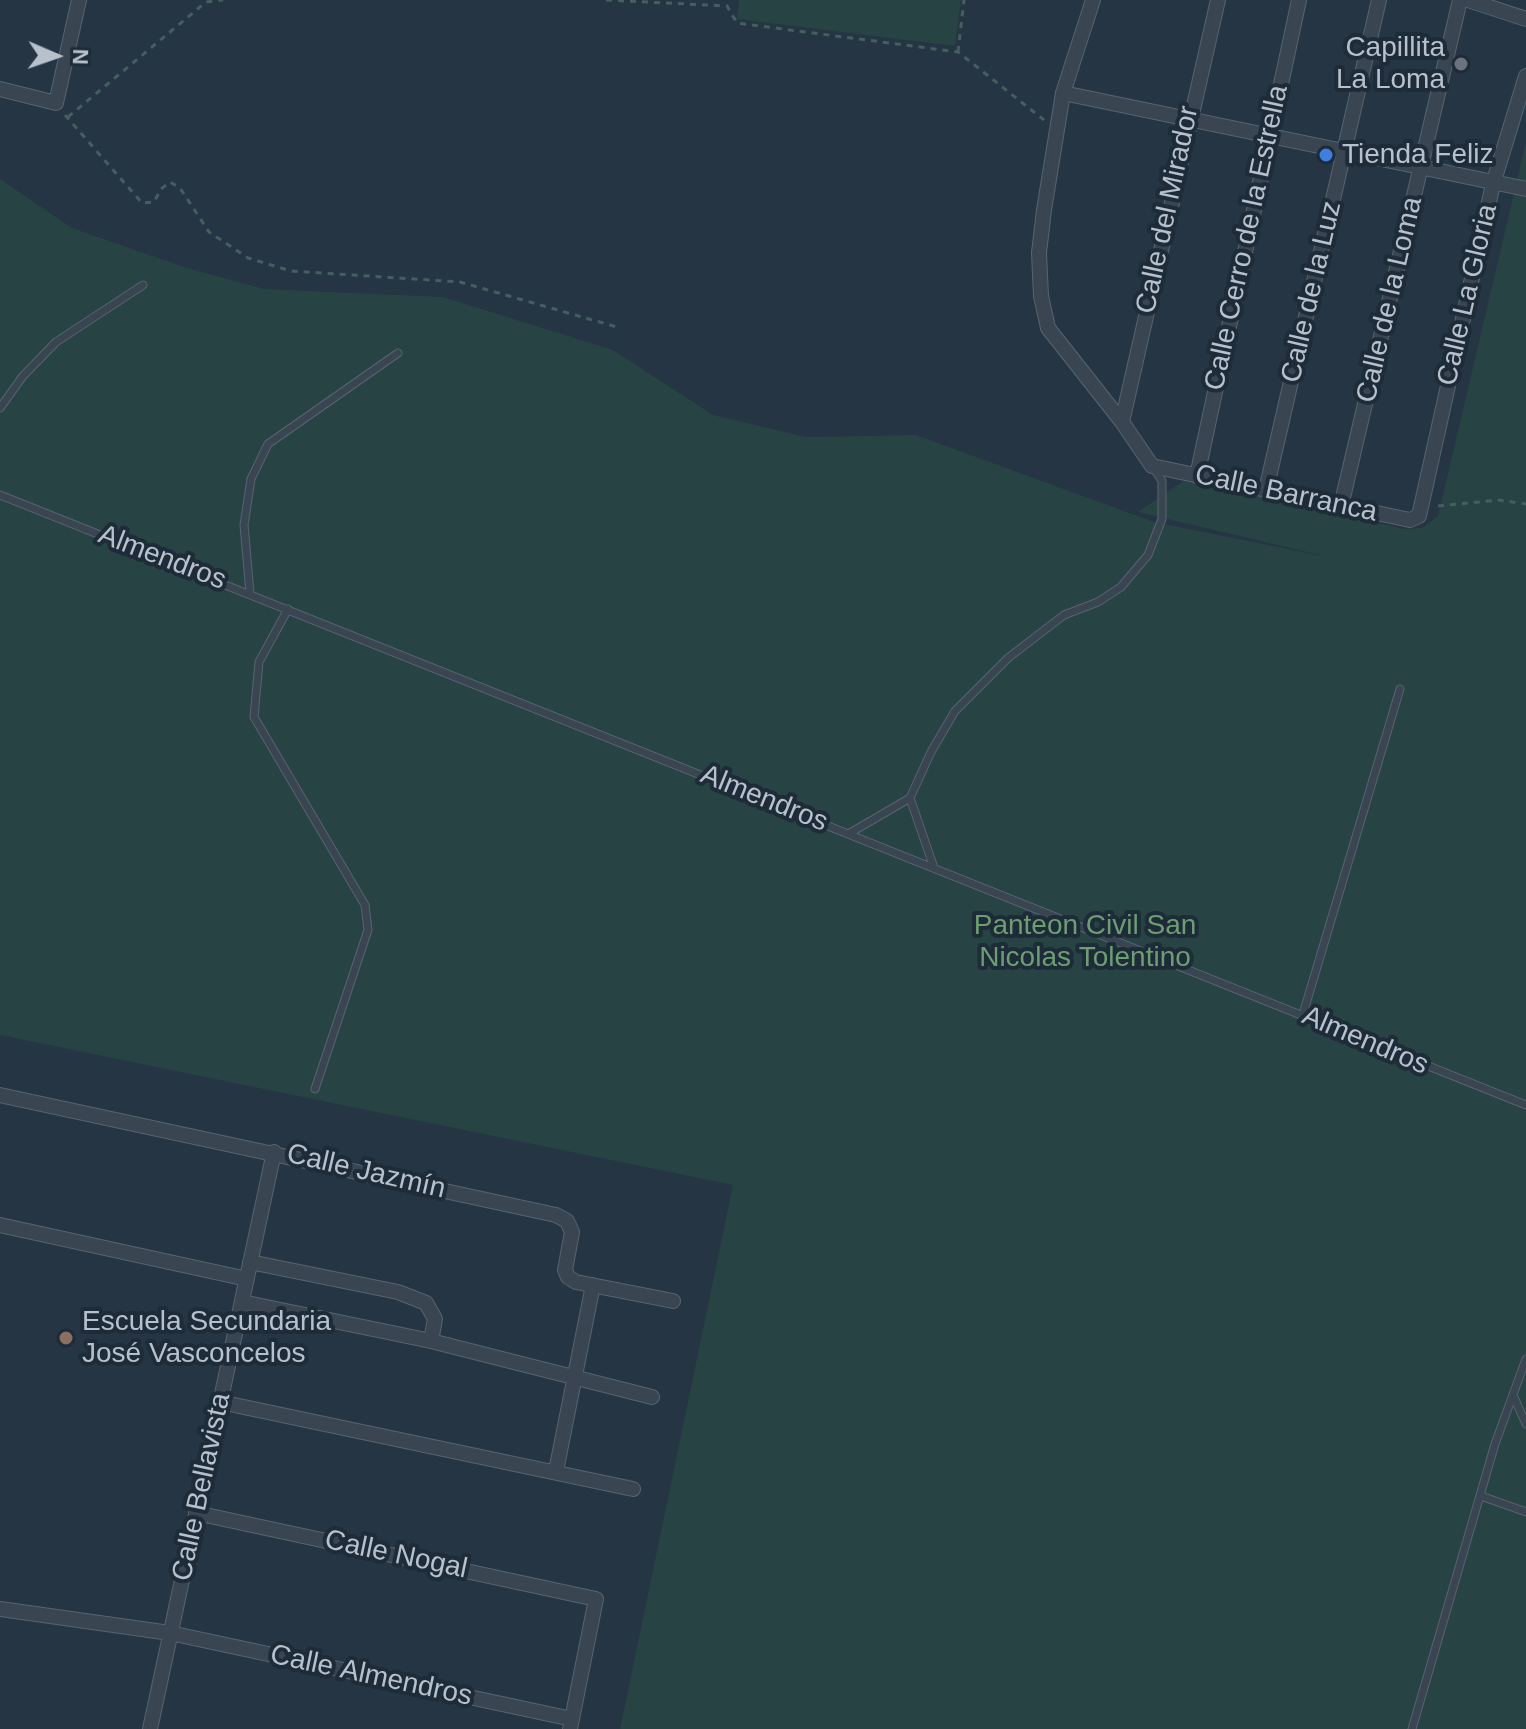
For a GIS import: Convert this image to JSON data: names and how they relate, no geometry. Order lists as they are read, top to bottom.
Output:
{
  "streets": {
    "street": [
      "Calle del Mirador",
      "Calle Cerro de la Estrella",
      "Calle de la Luz",
      "Calle La Gloria",
      "Calle de la Loma",
      "Calle Barranca",
      "Calle Jazmín",
      "Calle Bellavista",
      "Calle Nogal",
      "Calle Almendros"
    ],
    "lane": ["Almendros"]
  },
  "crossings": [
    ["Calle Cerro de la Estrella", "Calle Barranca"],
    ["Calle de la Luz", "Calle Barranca"],
    ["Calle La Gloria", "Calle Barranca"],
    ["Calle de la Loma", "Calle Barranca"],
    ["Calle Jazmín", "Calle Bellavista"],
    ["Calle Bellavista", "Calle Nogal"],
    ["Calle Bellavista", "Calle Almendros"],
    ["Calle Nogal", "Calle Almendros"]
  ],
  "parks": ["Panteon Civil San Nicolas Tolentino"],
  "places": ["Capillita La Loma", "Tienda Feliz", "Escuela Secundaria José Vasconcelos"],
  "north": "right"
}
